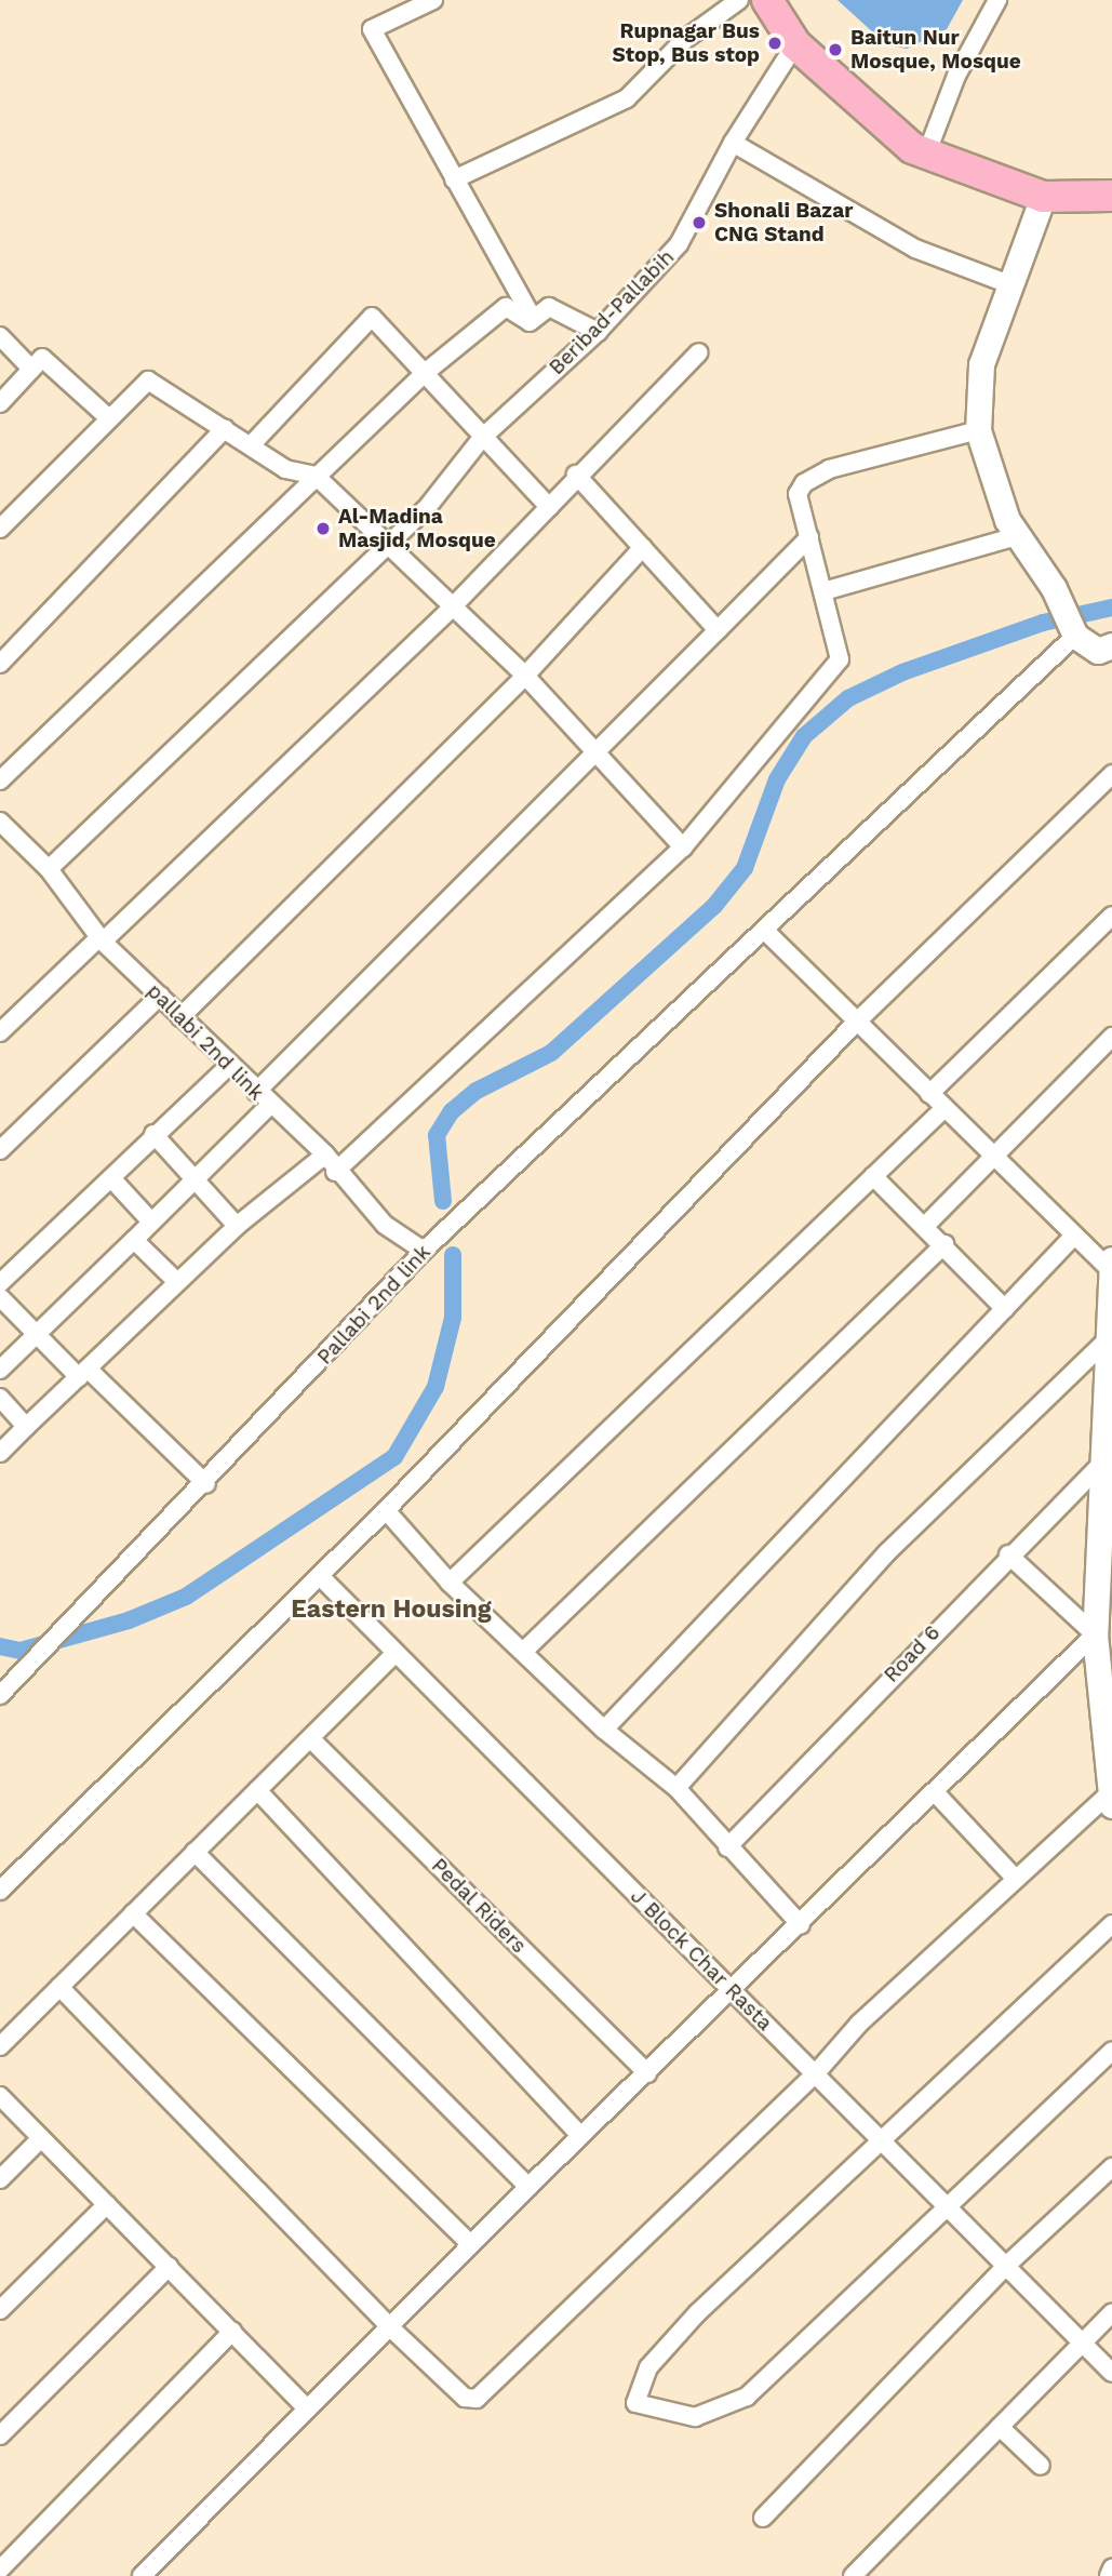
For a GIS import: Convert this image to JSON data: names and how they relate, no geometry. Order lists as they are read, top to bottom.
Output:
{
  "streets": {
    "street": [
      "Beribad-Pallabih",
      "pallabi 2nd link",
      "Pallabi 2nd link",
      "Road 6",
      "Pedal Riders",
      "J Block Char Rasta"
    ]
  },
  "crossings": [
    ["Beribad-Pallabih", "pallabi 2nd link"],
    ["pallabi 2nd link", "Pallabi 2nd link"]
  ],
  "districts": ["Eastern Housing"],
  "places": [
    "Rupnagar Bus Stop, Bus stop",
    "Baitun Nur Mosque, Mosque",
    "Shonali Bazar CNG Stand",
    "Al-Madina Masjid, Mosque"
  ]
}
